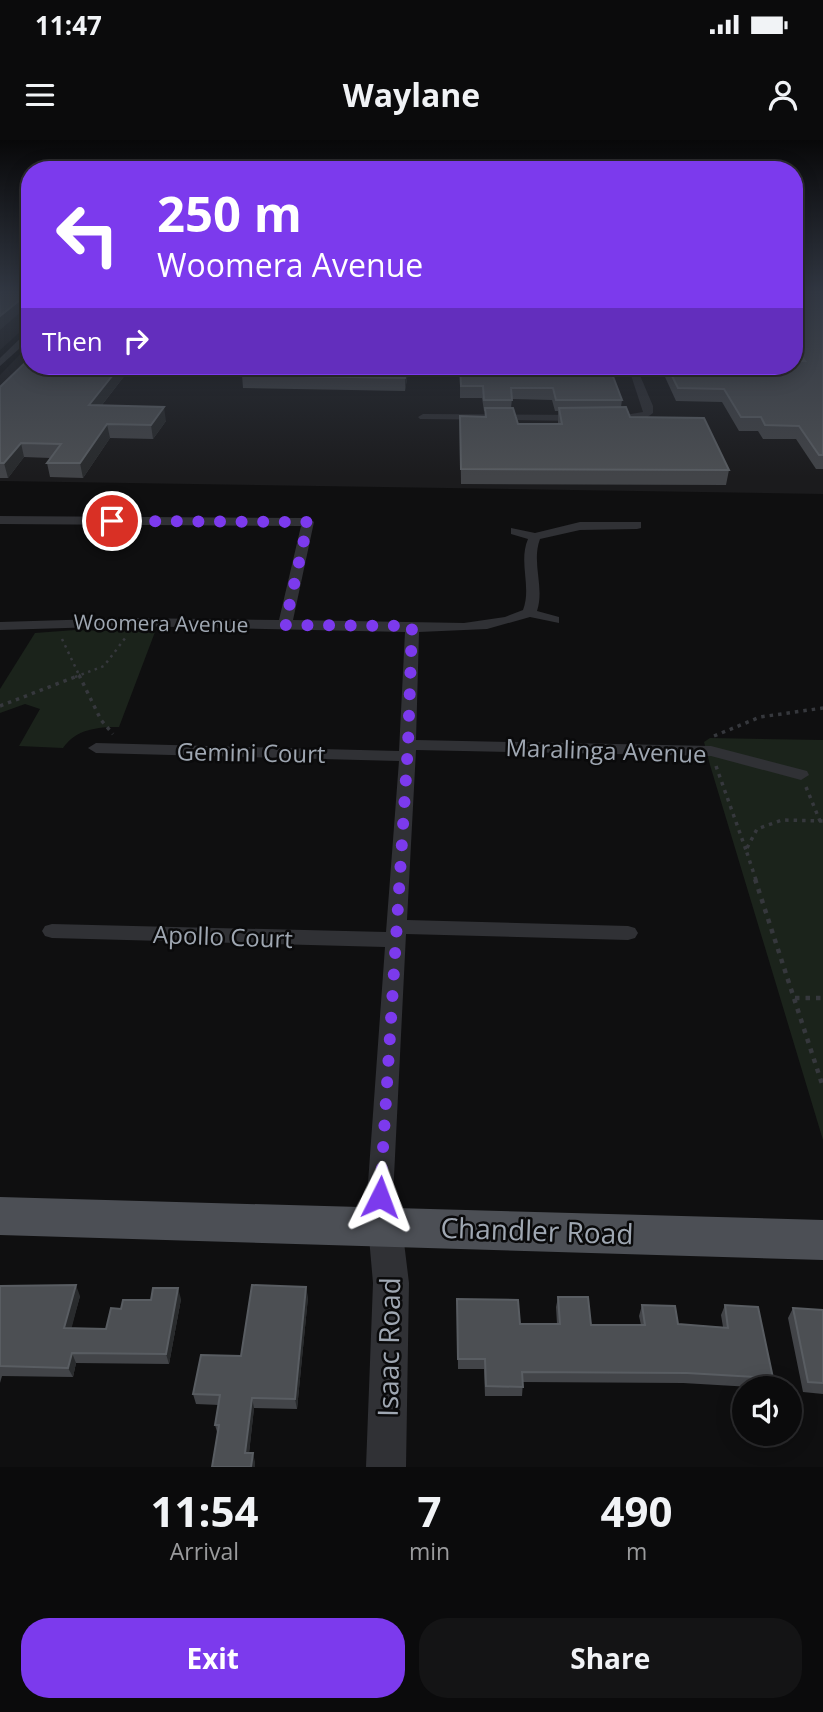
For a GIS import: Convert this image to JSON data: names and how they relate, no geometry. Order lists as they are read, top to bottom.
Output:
{
  "streets": {
    "main road": ["Chandler Road"],
    "street": [
      "Woomera Avenue",
      "Maralinga Avenue",
      "Gemini Court",
      "Apollo Court",
      "Isaac Road"
    ]
  },
  "crossings": [
    ["Maralinga Avenue", "Gemini Court"],
    ["Chandler Road", "Isaac Road"]
  ],
  "page": {
    "status": "11:47",
    "header": "Waylane",
    "turn": ["250 m", "Woomera Avenue"],
    "then": "Then",
    "eta": [
      "11:54",
      "Arrival",
      "7",
      "min",
      "490",
      "m"
    ],
    "buttons": ["Exit", "Share"]
  }
}
